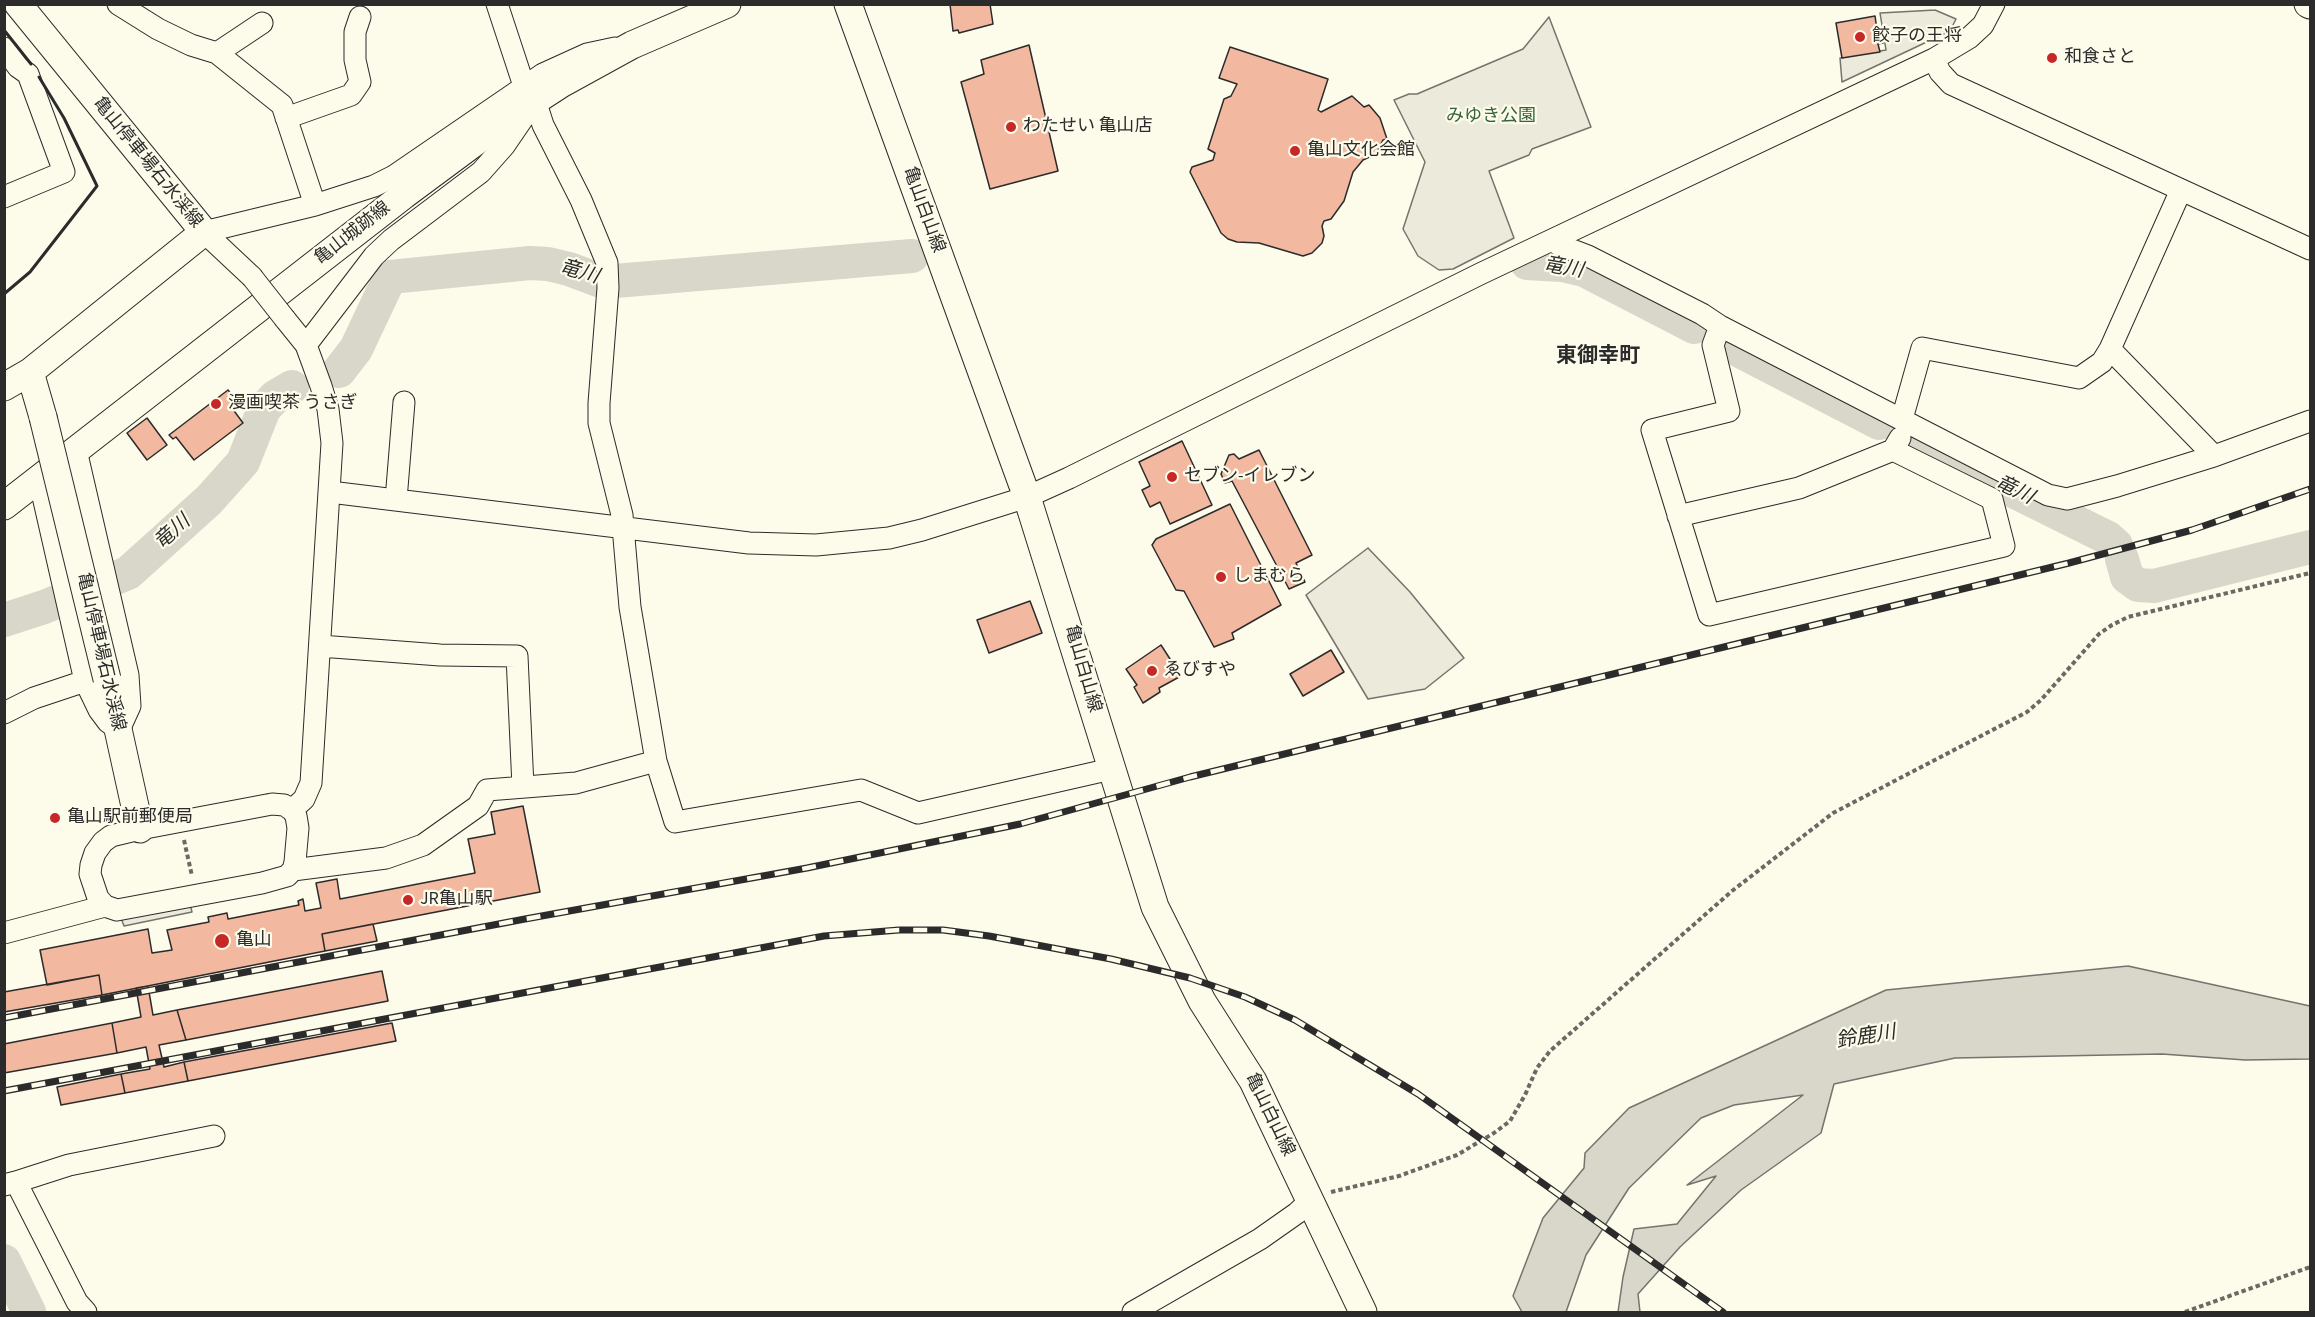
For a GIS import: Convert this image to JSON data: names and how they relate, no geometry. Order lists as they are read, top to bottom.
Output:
{
  "streets": {
    "main road": ["亀山停車場石水渓線", "亀山白山線", "亀山城跡線"]
  },
  "districts": ["東御幸町"],
  "water": ["竜川", "鈴鹿川"],
  "parks": ["みゆき公園"],
  "places": [
    "餃子の王将",
    "和食さと",
    "わたせい 亀山店",
    "亀山文化会館",
    "漫画喫茶 うさぎ",
    "セブン-イレブン",
    "しまむら",
    "ゑびすや",
    "亀山駅前郵便局",
    "JR亀山駅",
    "亀山"
  ]
}
